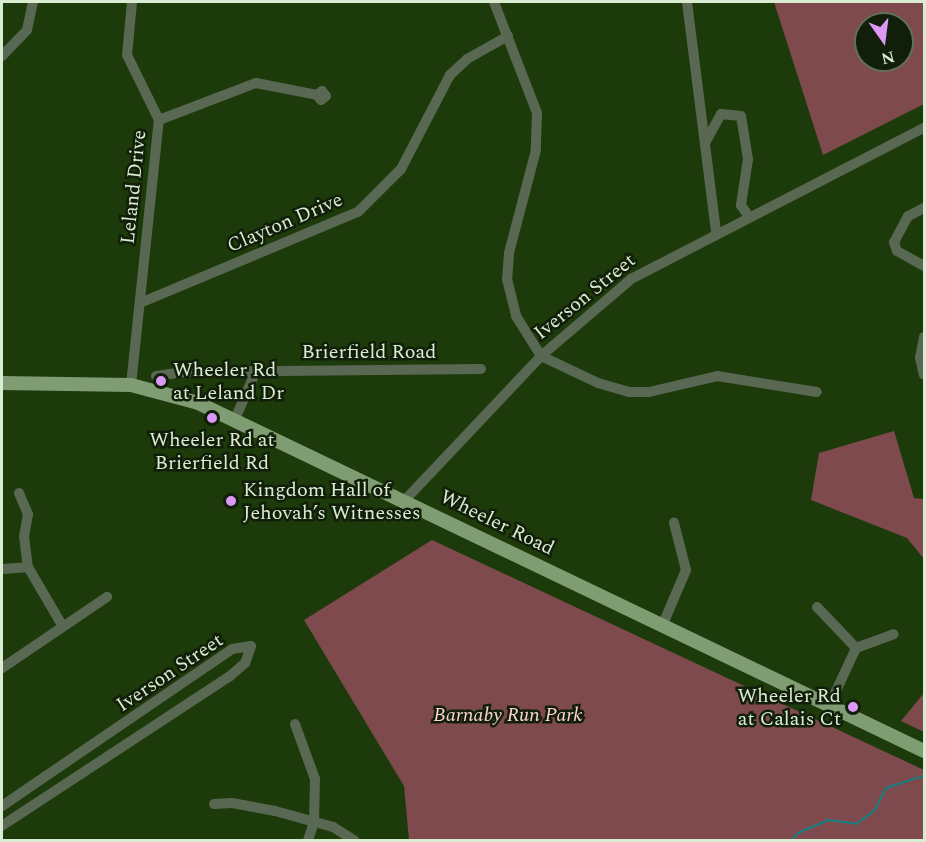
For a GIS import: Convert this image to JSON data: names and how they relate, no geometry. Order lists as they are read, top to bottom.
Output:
{
  "streets": {
    "main road": ["Wheeler Road"],
    "street": [
      "Leland Drive",
      "Clayton Drive",
      "Iverson Street",
      "Brierfield Road"
    ]
  },
  "crossings": [
    ["Leland Drive", "Clayton Drive"],
    ["Leland Drive", "Wheeler Road"],
    ["Iverson Street", "Wheeler Road"]
  ],
  "parks": ["Barnaby Run Park"],
  "places": [
    "Wheeler Rd at Leland Dr",
    "Wheeler Rd at Brierfield Rd",
    "Kingdom Hall of Jehovah’s Witnesses",
    "Wheeler Rd at Calais Ct"
  ],
  "north": "bottom"
}
